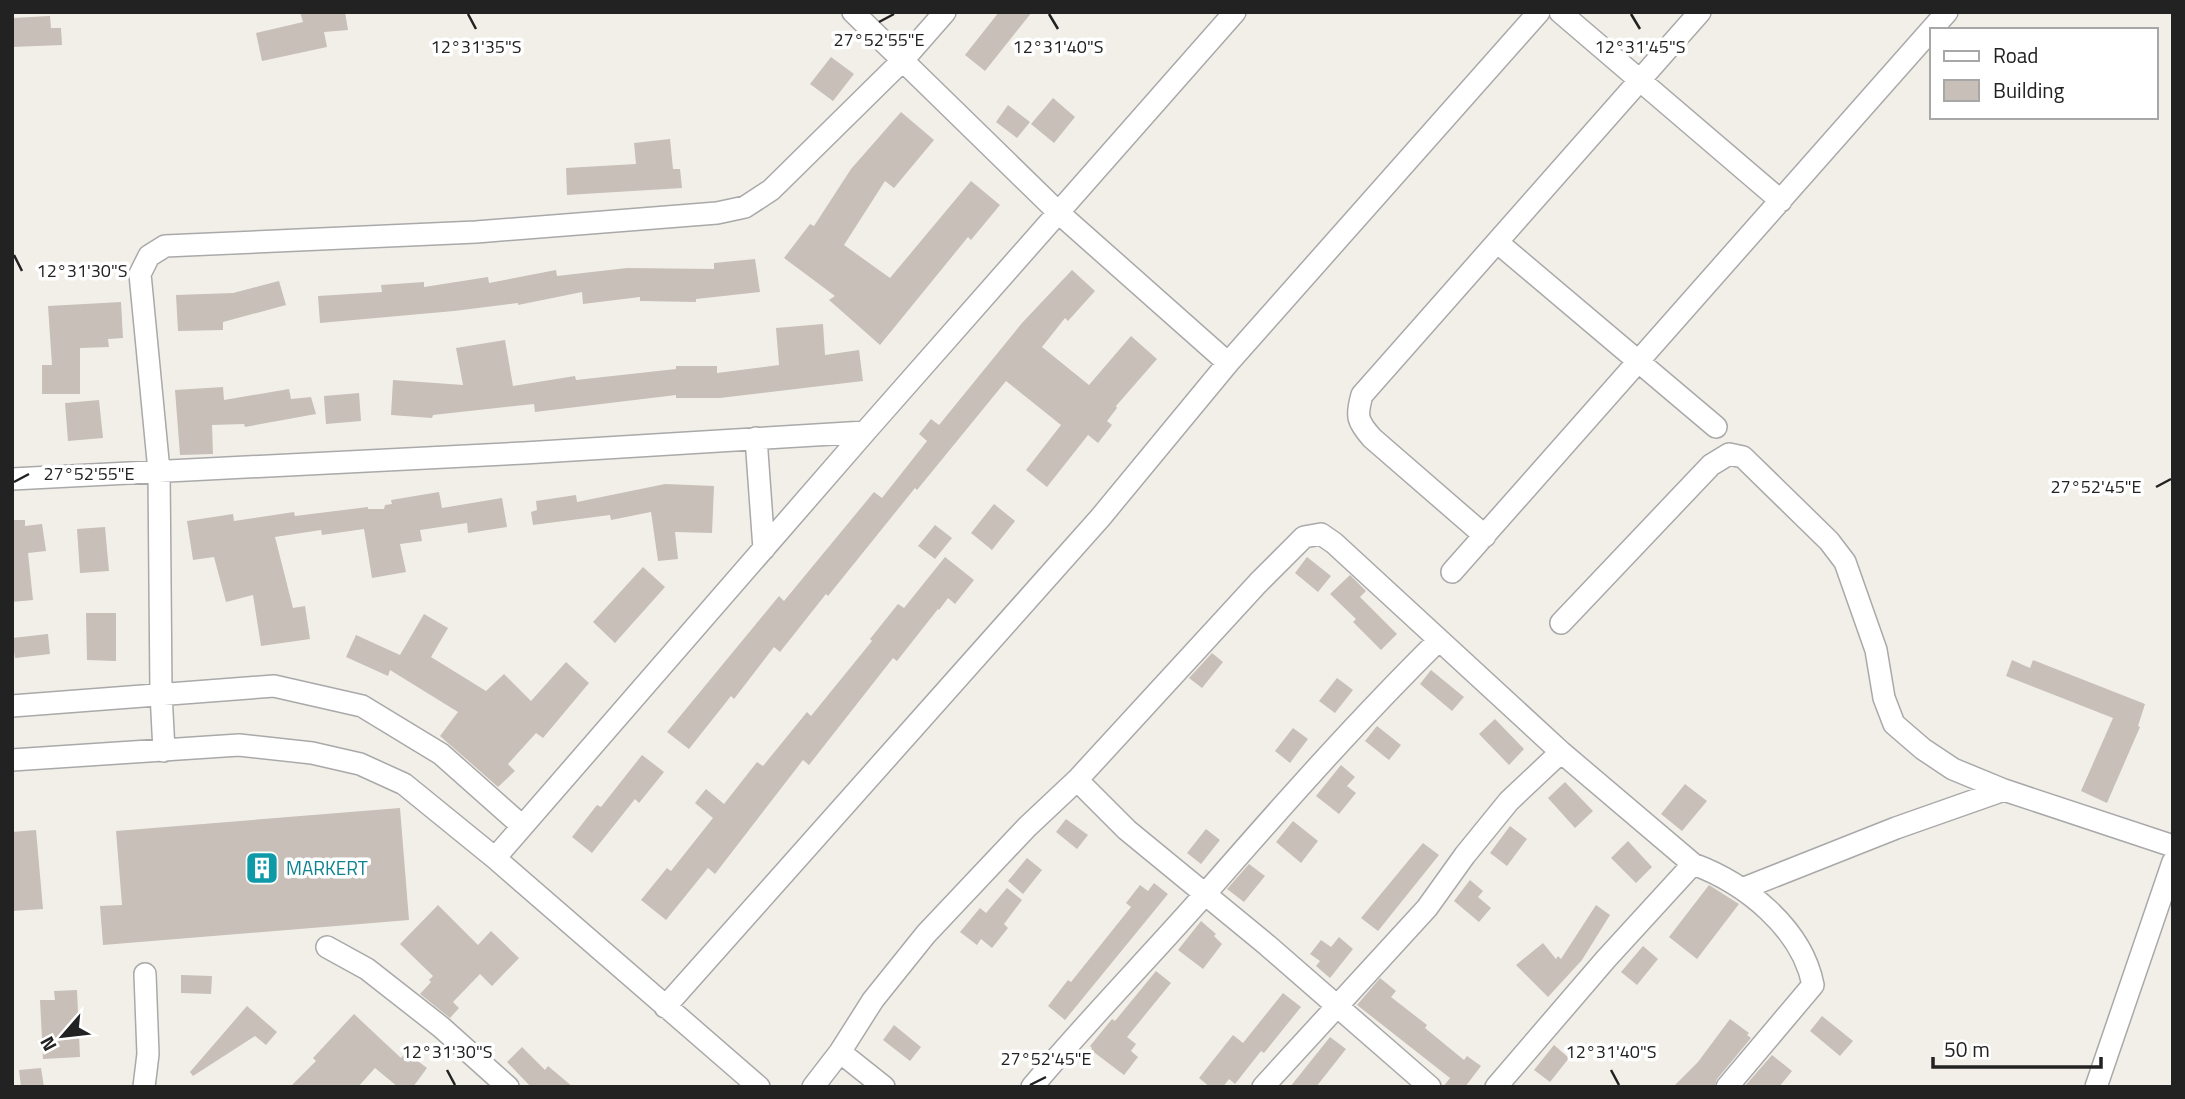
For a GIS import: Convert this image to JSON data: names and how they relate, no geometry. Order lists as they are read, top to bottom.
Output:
{
  "places": {
    "building": ["MARKERT"]
  },
  "legend": ["Road", "Building"],
  "scale_bar": "50 m",
  "north": "bottom left",
  "coordinates": [
    "27°52'55\"E",
    "12°31'35\"S",
    "12°31'40\"S",
    "12°31'45\"S",
    "12°31'30\"S",
    "27°52'45\"E"
  ]
}
